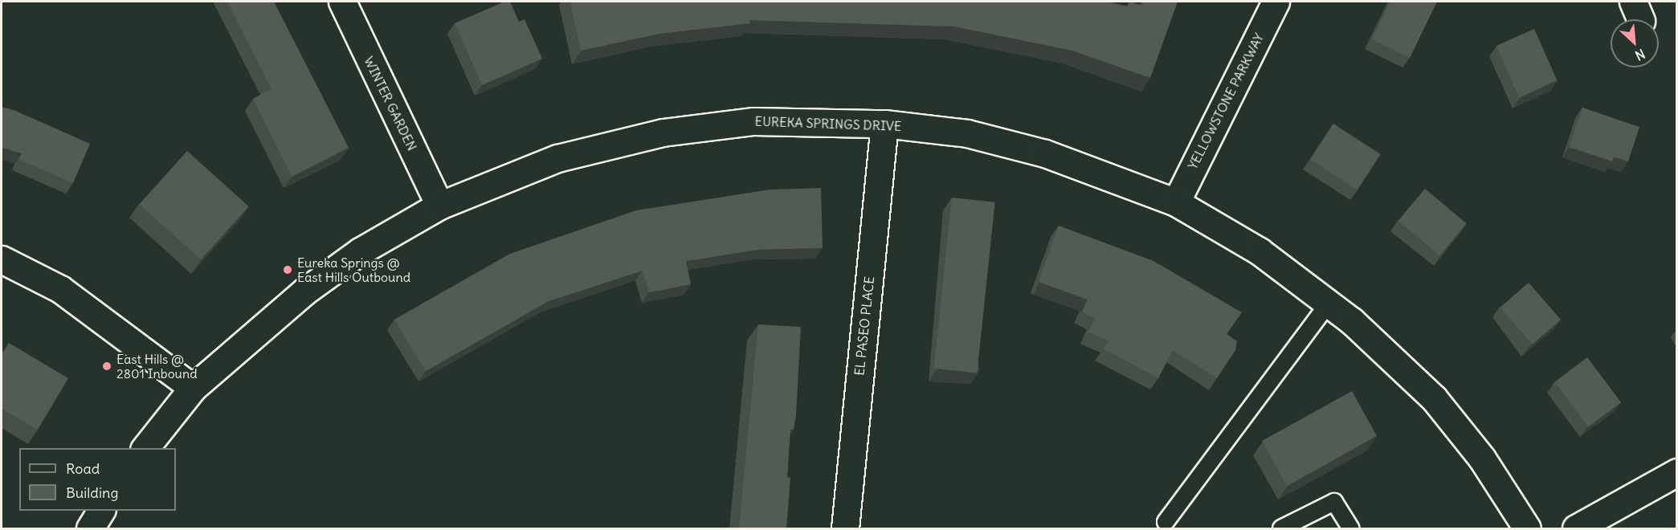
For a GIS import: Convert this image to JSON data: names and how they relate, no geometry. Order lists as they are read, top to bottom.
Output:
{
  "streets": {
    "street": [
      "YELLOWSTONE PARKWAY",
      "WINTER GARDEN",
      "EUREKA SPRINGS DRIVE",
      "EL PASEO PLACE"
    ]
  },
  "crossings": [
    ["YELLOWSTONE PARKWAY", "EUREKA SPRINGS DRIVE"],
    ["WINTER GARDEN", "EUREKA SPRINGS DRIVE"],
    ["EUREKA SPRINGS DRIVE", "EL PASEO PLACE"]
  ],
  "places": ["Eureka Springs @ East Hills Outbound", "East Hills @ 2801 Inbound"],
  "legend": ["Road", "Building"],
  "north": "bottom right"
}
